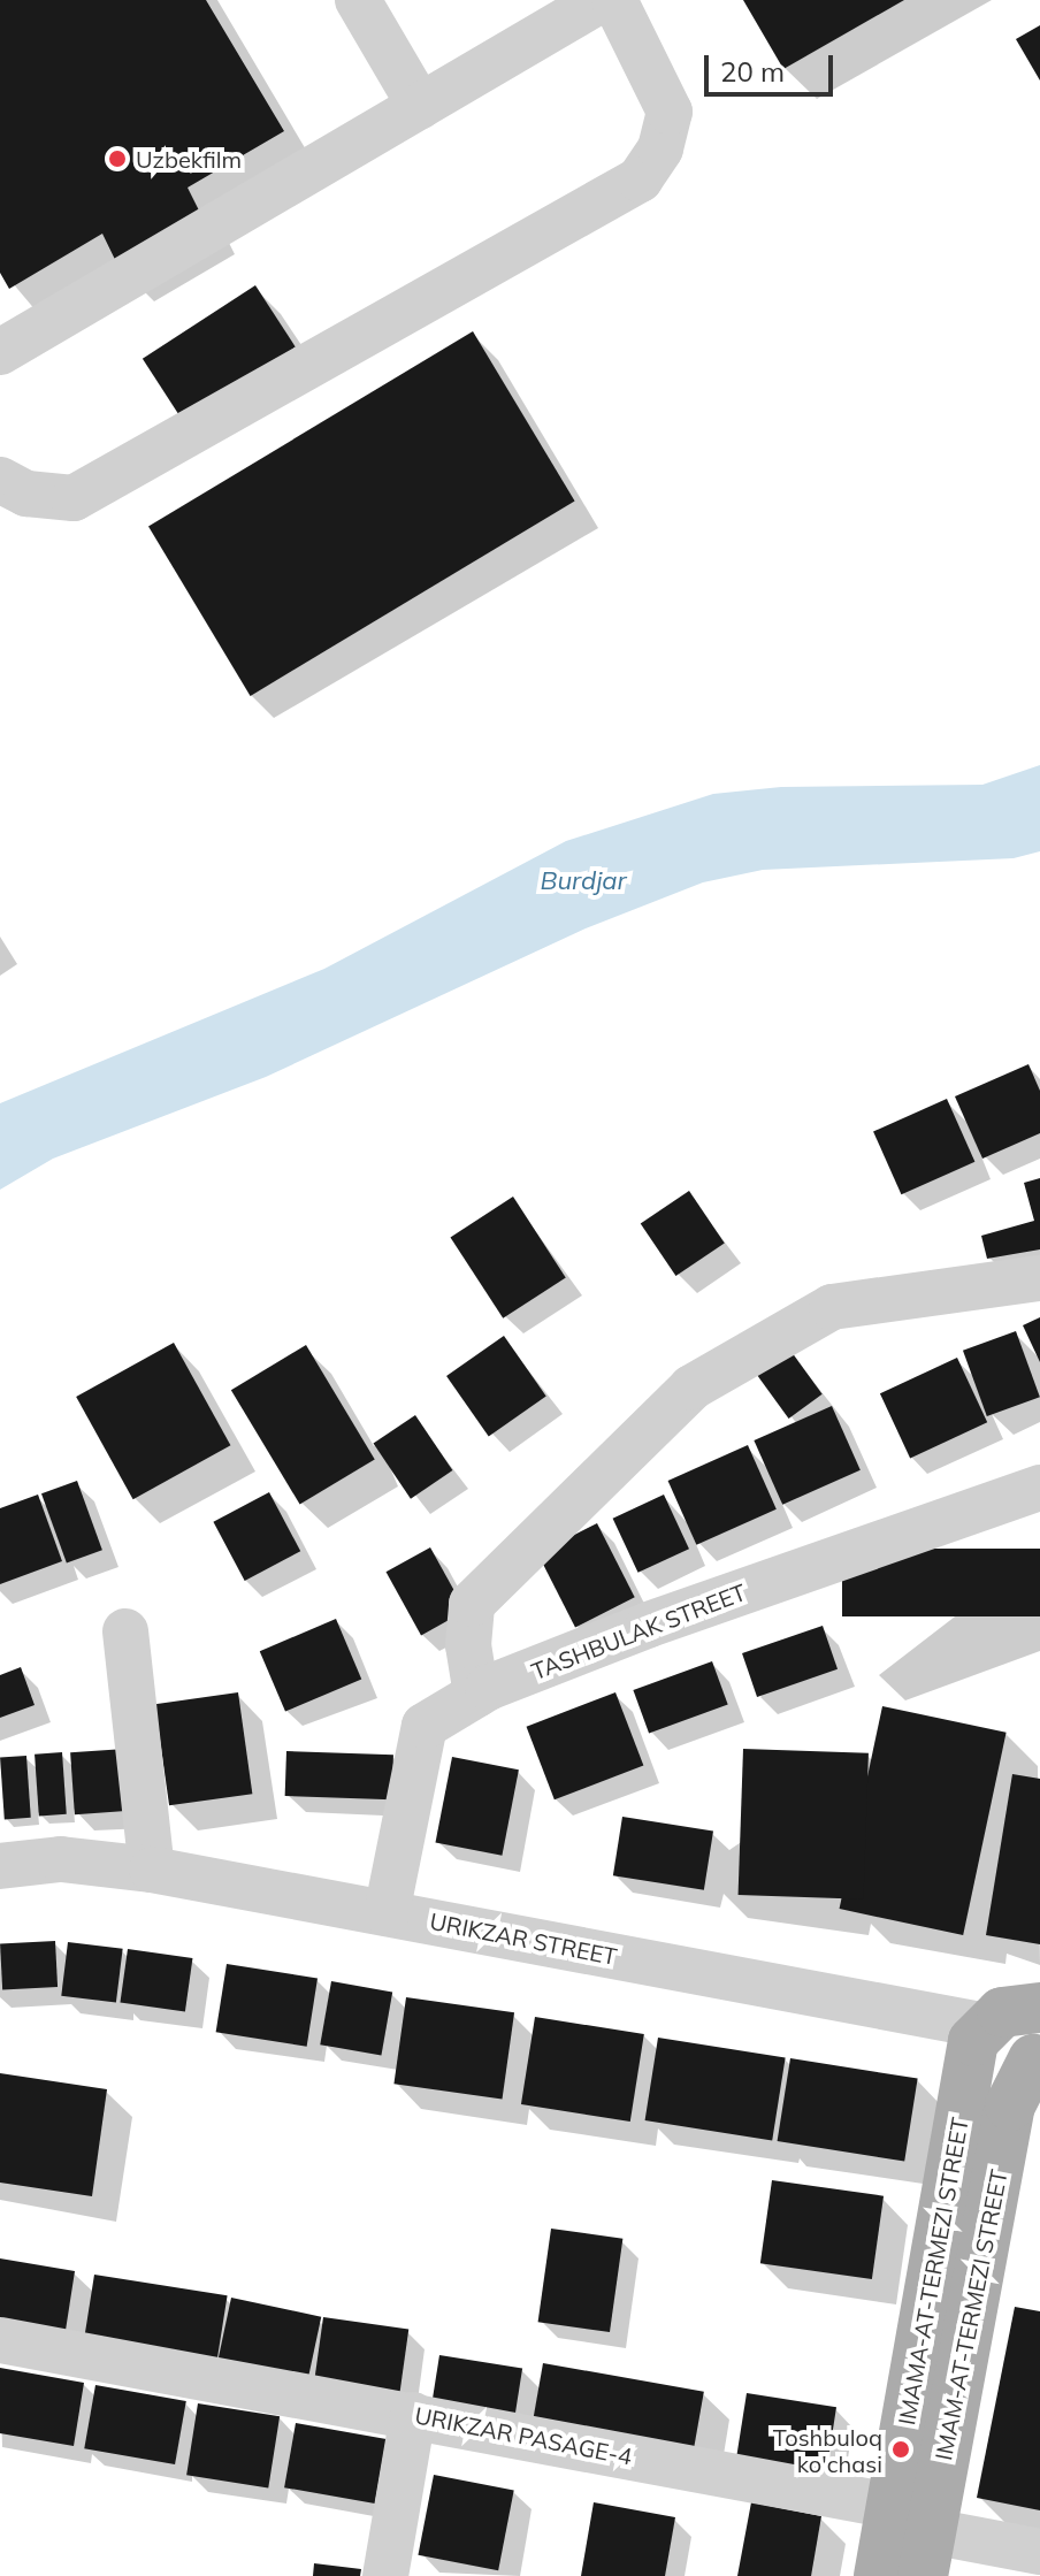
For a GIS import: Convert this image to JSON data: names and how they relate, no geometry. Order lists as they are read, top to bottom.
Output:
{
  "streets": {
    "main road": ["IMAMA-AT-TERMEZI STREET", "IMAM-AT-TERMEZI STREET"],
    "street": ["TASHBULAK STREET", "URIKZAR STREET", "URIKZAR PASAGE-4"]
  },
  "crossings": [
    ["TASHBULAK STREET", "URIKZAR STREET"],
    ["URIKZAR STREET", "IMAMA-AT-TERMEZI STREET"],
    ["IMAMA-AT-TERMEZI STREET", "IMAM-AT-TERMEZI STREET"],
    ["IMAMA-AT-TERMEZI STREET", "URIKZAR PASAGE-4"],
    ["IMAM-AT-TERMEZI STREET", "URIKZAR PASAGE-4"]
  ],
  "water": ["Burdjar"],
  "places": ["Uzbekfilm", "Toshbuloq ko'chasi"],
  "scale_bar": "20 m"
}
